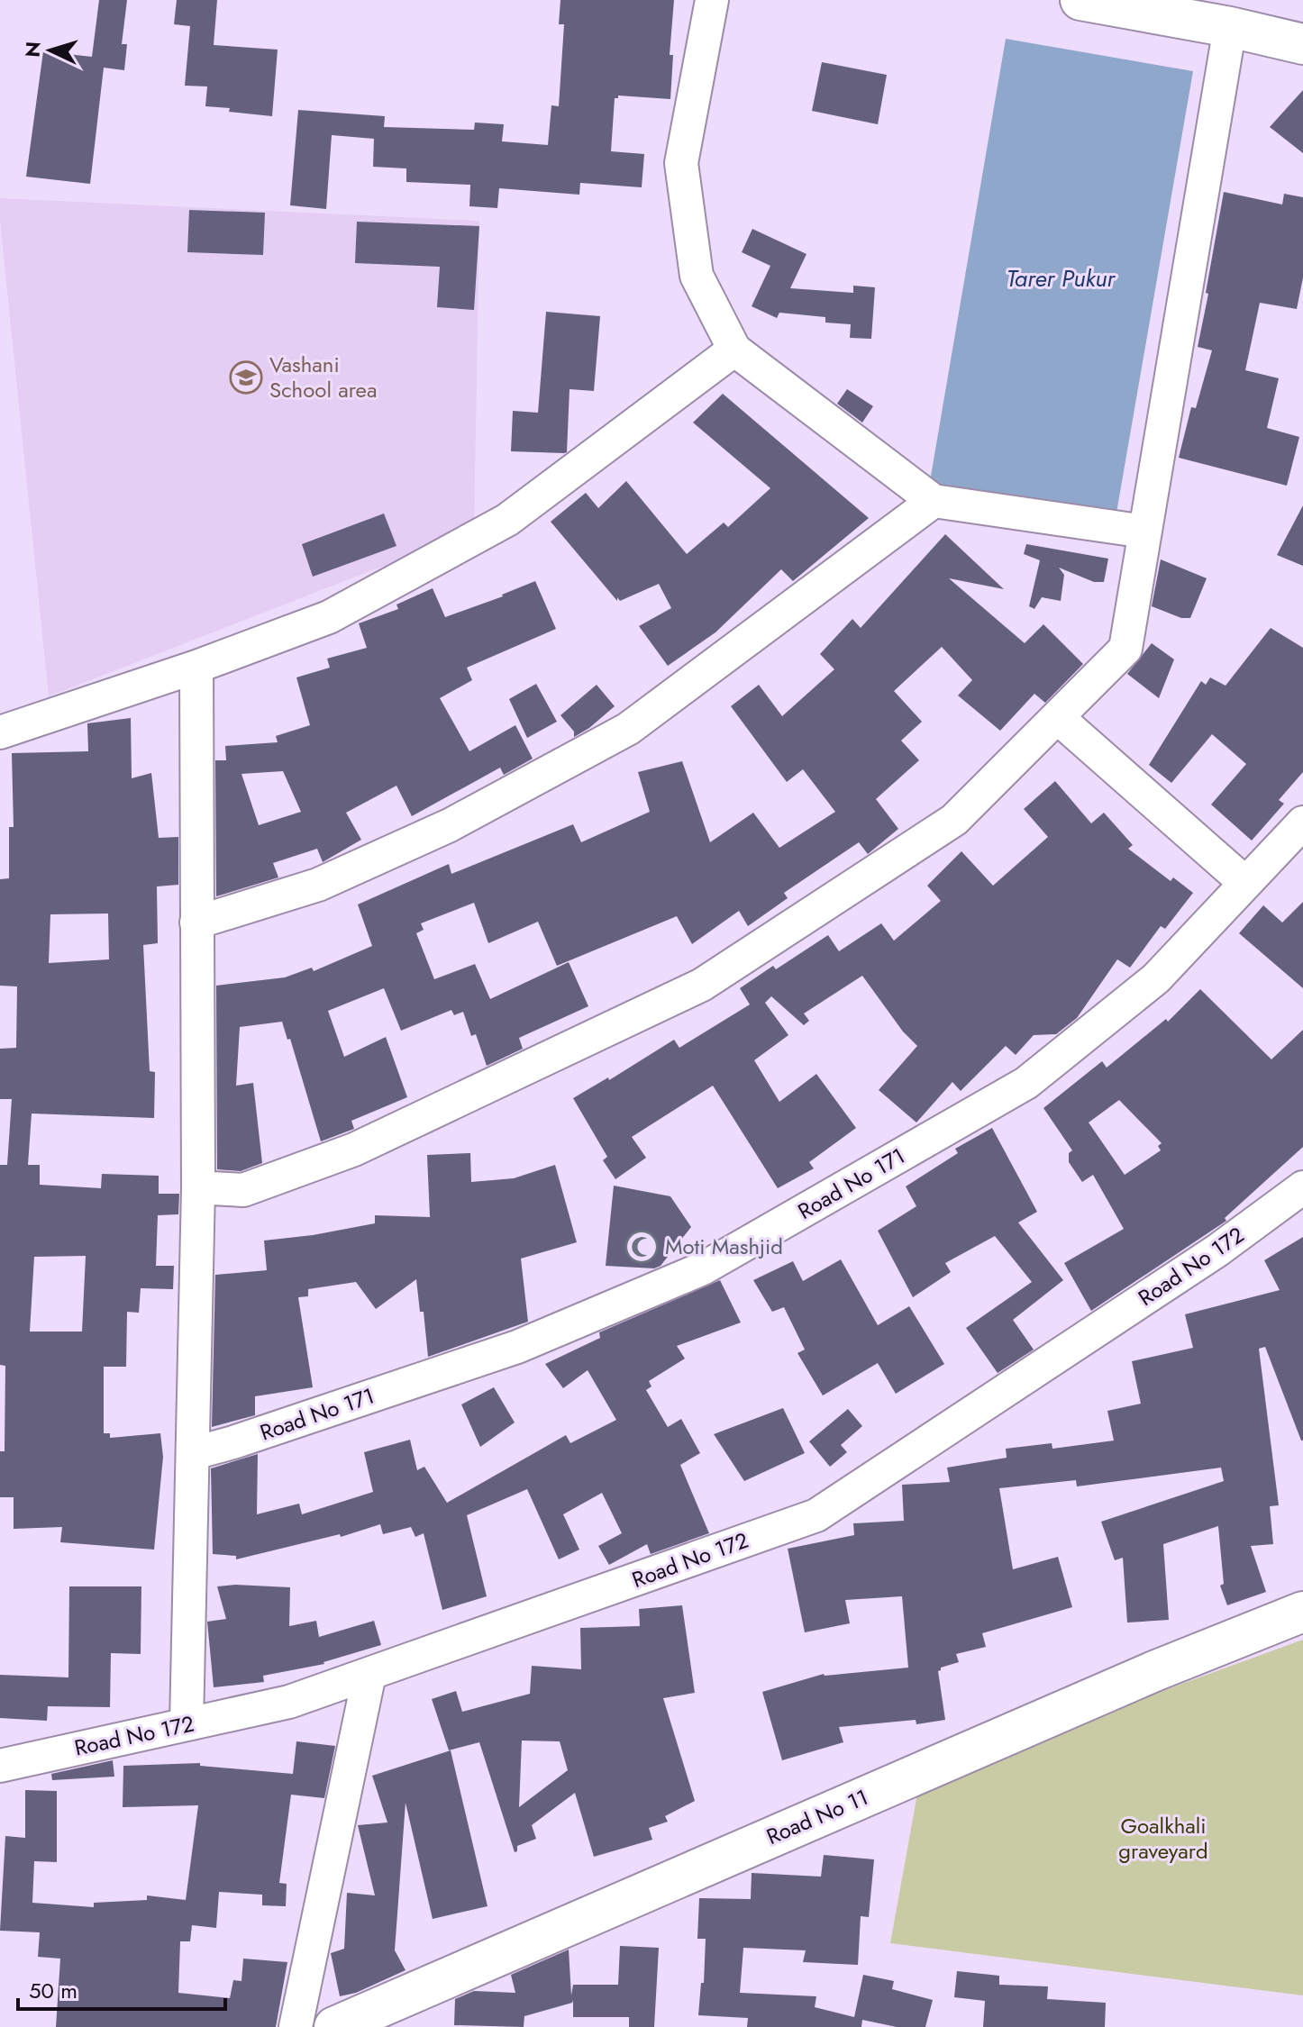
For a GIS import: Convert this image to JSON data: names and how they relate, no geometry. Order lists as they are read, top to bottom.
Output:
{
  "streets": {
    "street": ["Road No 171", "Road No 172", "Road No 11"]
  },
  "water": ["Tarer Pukur"],
  "parks": ["Goalkhali graveyard"],
  "places": {
    "school or university": ["Vashani School area"],
    "mosque": ["Moti Mashjid"]
  },
  "scale_bar": "50 m",
  "north": "left"
}
